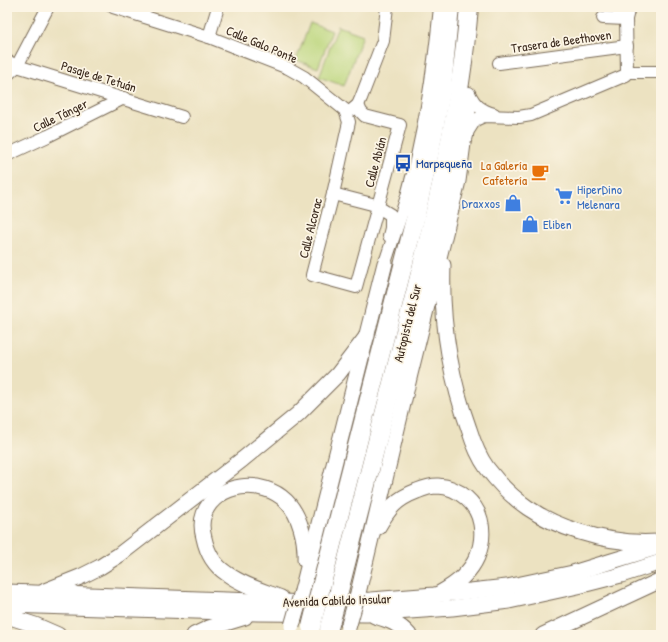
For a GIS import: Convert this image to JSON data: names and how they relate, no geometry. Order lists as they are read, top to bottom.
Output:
{
  "streets": {
    "highway": ["Autopista del Sur"],
    "main road": ["Avenida Cabildo Insular"],
    "street": [
      "Trasera de Beethoven",
      "Calle Galo Ponte",
      "Pasaje de Tetuán",
      "Calle Tánger",
      "Calle Abián",
      "Calle Alcorac"
    ]
  },
  "crossings": [
    ["Pasaje de Tetuán", "Calle Tánger"],
    ["Calle Abián", "Calle Alcorac"],
    ["Autopista del Sur", "Avenida Cabildo Insular"]
  ],
  "places": {
    "bus stop": ["Marpequeña"],
    "cafe": ["La Galería Cafetería"],
    "supermarket": ["HiperDino Melenara"],
    "shop": ["Draxxos", "Eliben"]
  }
}
